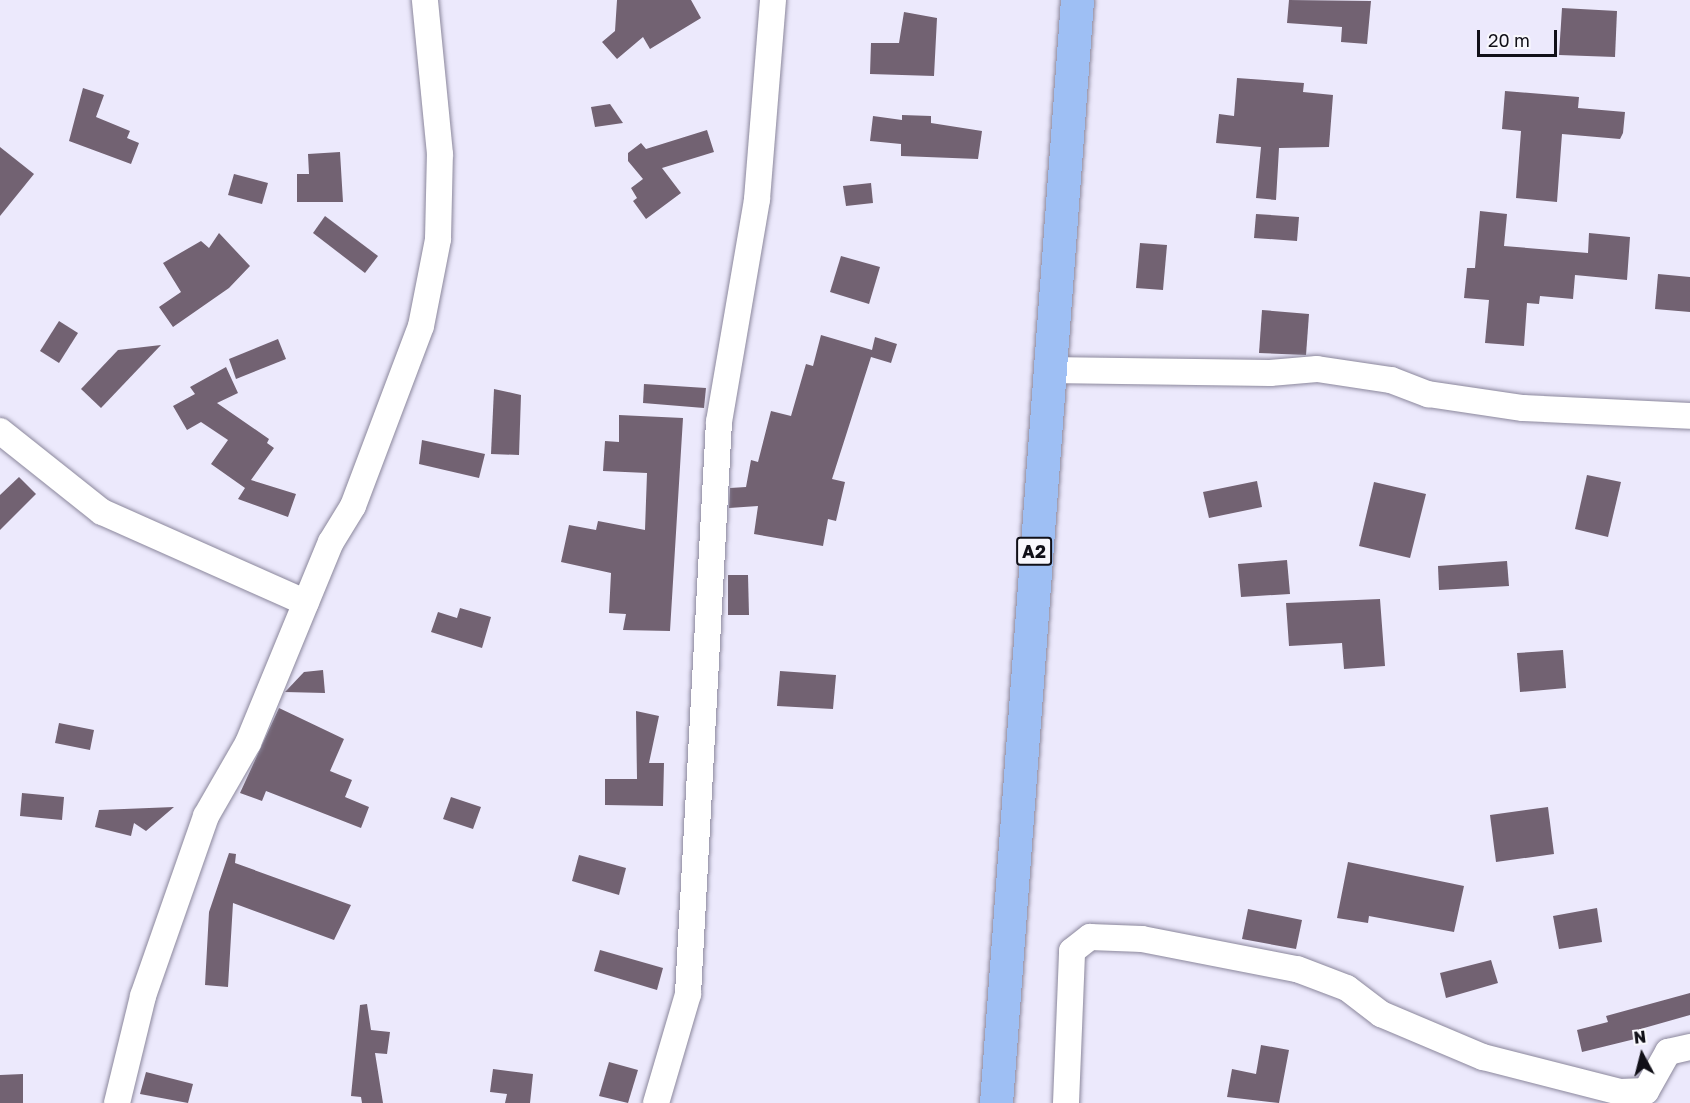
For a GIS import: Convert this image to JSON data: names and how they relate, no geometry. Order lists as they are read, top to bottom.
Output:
{
  "streets": {
    "highway": ["A2"]
  },
  "scale_bar": "20 m",
  "north": "top"
}
